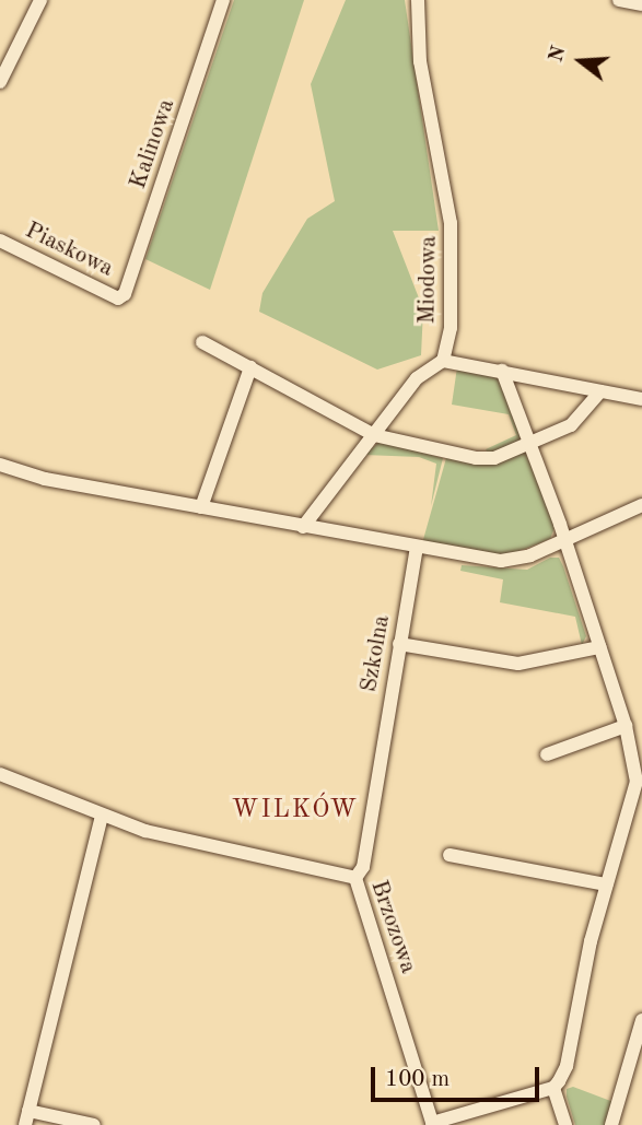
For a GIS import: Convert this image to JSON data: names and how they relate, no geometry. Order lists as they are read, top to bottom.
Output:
{
  "streets": {
    "street": [
      "Kalinowa",
      "Piaskowa",
      "Miodowa",
      "Szkolna",
      "Brzozowa"
    ]
  },
  "crossings": [
    ["Kalinowa", "Piaskowa"],
    ["Szkolna", "Brzozowa"]
  ],
  "districts": ["WILKÓW"],
  "scale_bar": "100 m",
  "north": "left"
}
